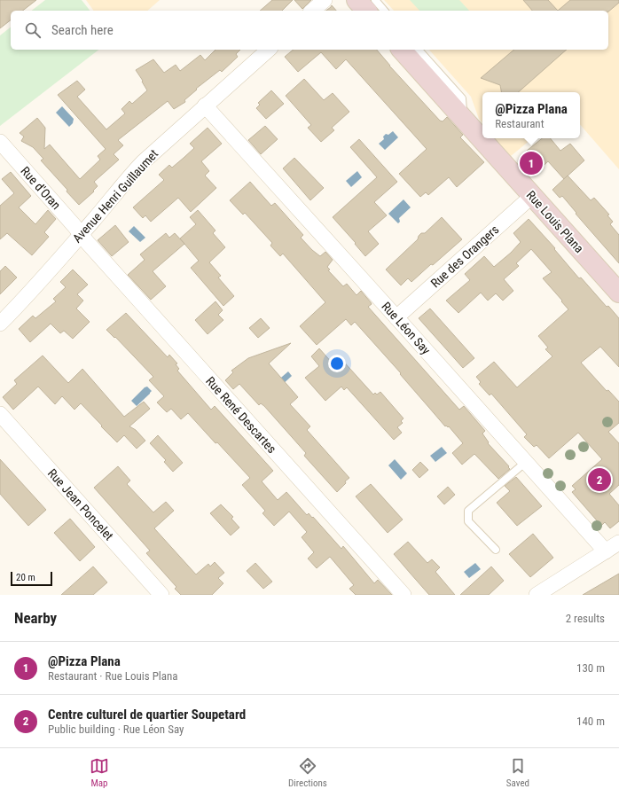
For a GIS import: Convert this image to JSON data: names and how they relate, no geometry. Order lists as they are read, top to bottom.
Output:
{
  "streets": {
    "street": [
      "Rue d'Oran",
      "Avenue Henri Guillaumet",
      "Rue Louis Plana",
      "Rue des Orangers",
      "Rue Léon Say",
      "Rue René Descartes",
      "Rue Jean Poncelet"
    ]
  },
  "crossings": [
    ["Rue d'Oran", "Avenue Henri Guillaumet"],
    ["Rue d'Oran", "Rue René Descartes"],
    ["Avenue Henri Guillaumet", "Rue Léon Say"],
    ["Avenue Henri Guillaumet", "Rue René Descartes"],
    ["Rue Louis Plana", "Rue des Orangers"],
    ["Rue des Orangers", "Rue Léon Say"]
  ],
  "scale_bar": "20 m",
  "page": {
    "search": "Search here",
    "popup": ["@Pizza Plana", "Restaurant"],
    "pins": ["1", "2"],
    "scale": "20 m",
    "heading": ["Nearby", "2 results"],
    "list": [
      {
        "mark": "1",
        "name": "@Pizza Plana",
        "note": "Restaurant · Rue Louis Plana",
        "value": "130 m"
      },
      {
        "mark": "2",
        "name": "Centre culturel de quartier Soupetard",
        "note": "Public building · Rue Léon Say",
        "value": "140 m"
      }
    ],
    "nav": ["Map", "Directions", "Saved"]
  }
}
